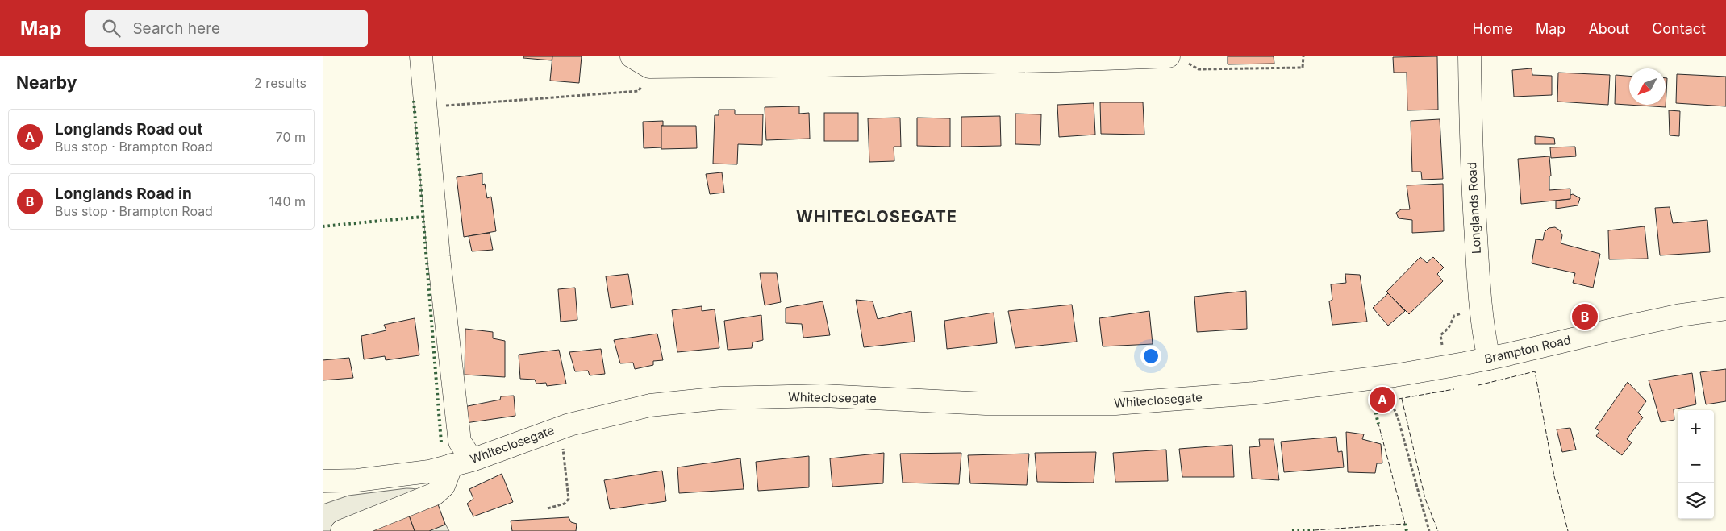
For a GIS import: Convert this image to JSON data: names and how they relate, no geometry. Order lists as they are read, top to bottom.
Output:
{
  "streets": {
    "main road": ["Longlands Road", "Brampton Road", "Whiteclosegate"]
  },
  "crossings": [
    ["Longlands Road", "Brampton Road"],
    ["Brampton Road", "Whiteclosegate"]
  ],
  "districts": ["WHITECLOSEGATE"],
  "north": "bottom left",
  "page": {
    "header": "Map",
    "search": "Search here",
    "nav": [
      "Home",
      "Map",
      "About",
      "Contact"
    ],
    "heading": ["Nearby", "2 results"],
    "list": [
      {
        "mark": "A",
        "name": "Longlands Road out",
        "note": "Bus stop · Brampton Road",
        "value": "70 m"
      },
      {
        "mark": "B",
        "name": "Longlands Road in",
        "note": "Bus stop · Brampton Road",
        "value": "140 m"
      }
    ],
    "pins": ["B", "A"],
    "map_buttons": ["+", "−"]
  }
}
